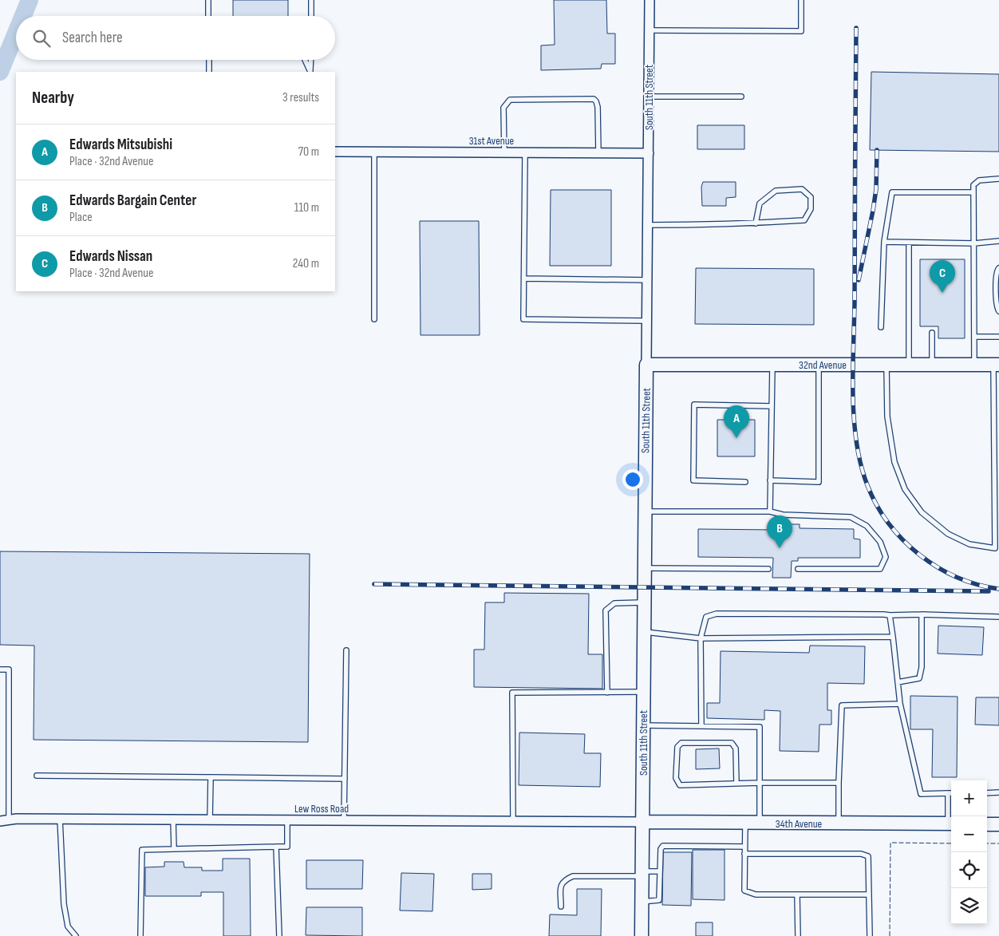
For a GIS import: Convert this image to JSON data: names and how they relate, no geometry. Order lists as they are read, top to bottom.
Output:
{
  "streets": {
    "street": [
      "South 11th Street",
      "31st Avenue",
      "32nd Avenue",
      "Lew Ross Road",
      "34th Avenue"
    ]
  },
  "crossings": [
    ["South 11th Street", "31st Avenue"],
    ["South 11th Street", "32nd Avenue"],
    ["South 11th Street", "Lew Ross Road"],
    ["South 11th Street", "34th Avenue"],
    ["Lew Ross Road", "34th Avenue"]
  ],
  "page": {
    "search": "Search here",
    "heading": ["Nearby", "3 results"],
    "list": [
      {
        "mark": "A",
        "name": "Edwards Mitsubishi",
        "note": "Place · 32nd Avenue",
        "value": "70 m"
      },
      {
        "mark": "B",
        "name": "Edwards Bargain Center",
        "note": "Place",
        "value": "110 m"
      },
      {
        "mark": "C",
        "name": "Edwards Nissan",
        "note": "Place · 32nd Avenue",
        "value": "240 m"
      }
    ],
    "pins": ["C", "A", "B"],
    "map_buttons": ["+", "−"]
  }
}
